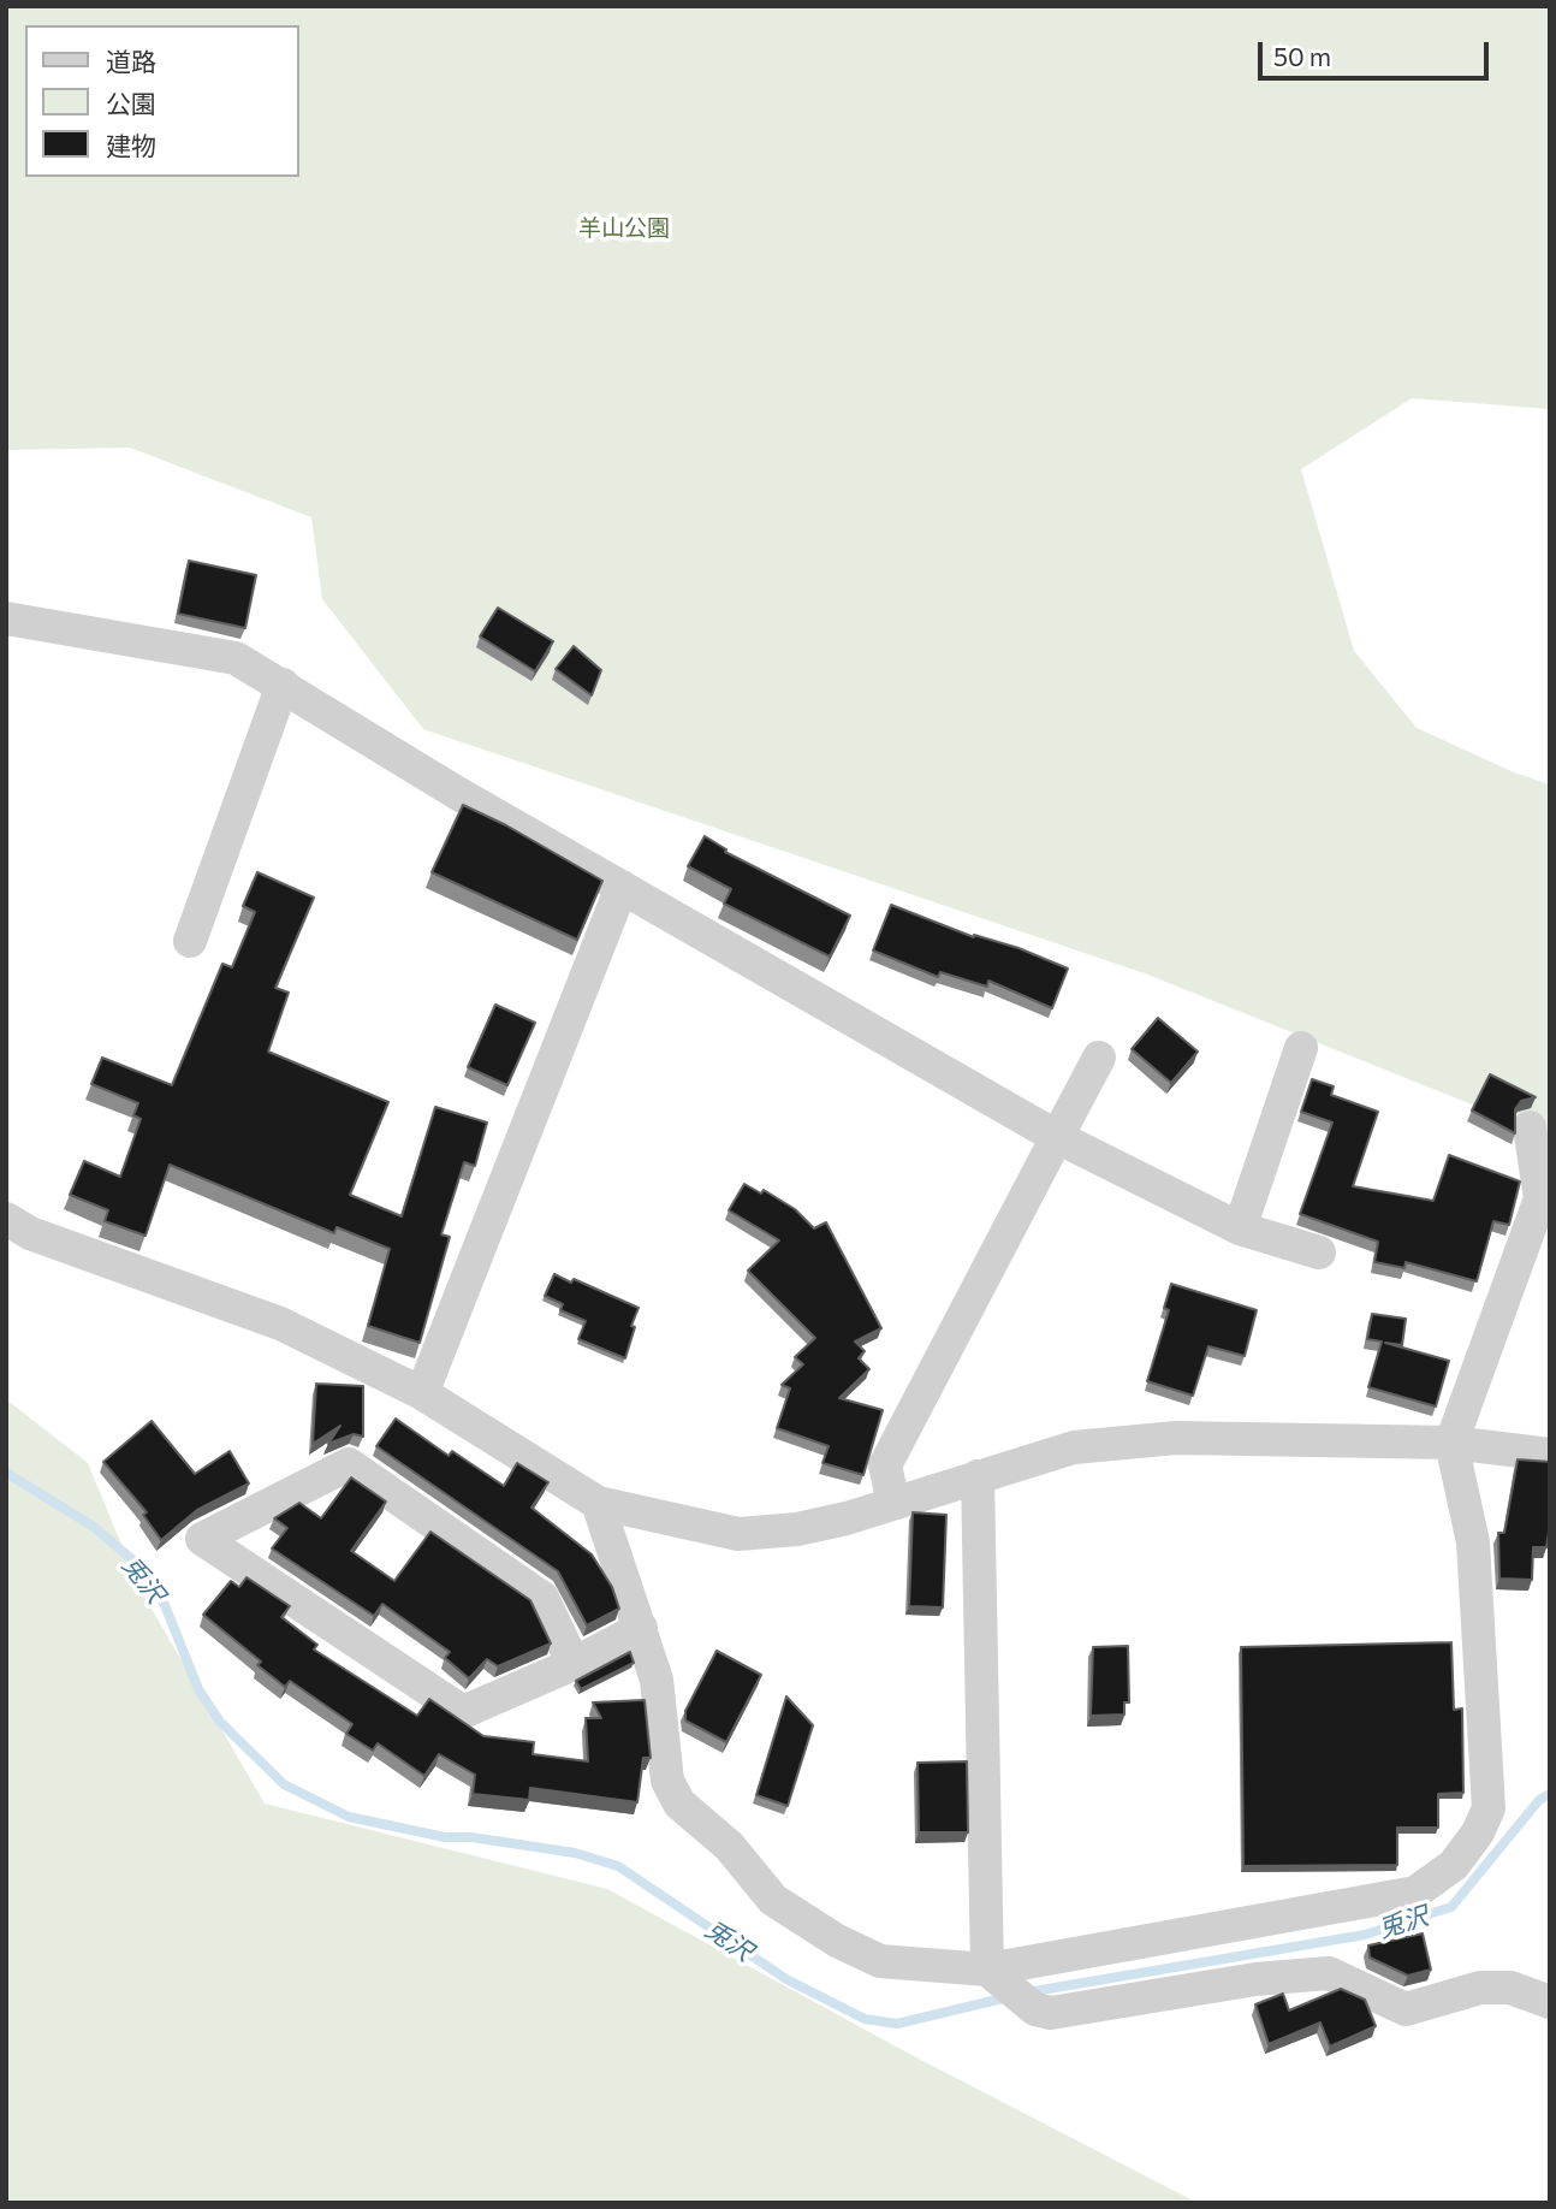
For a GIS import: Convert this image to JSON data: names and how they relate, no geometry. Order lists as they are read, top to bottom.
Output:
{
  "water": ["兎沢"],
  "parks": ["羊山公園"],
  "legend": ["道路", "公園", "建物"],
  "scale_bar": "50 m"
}
